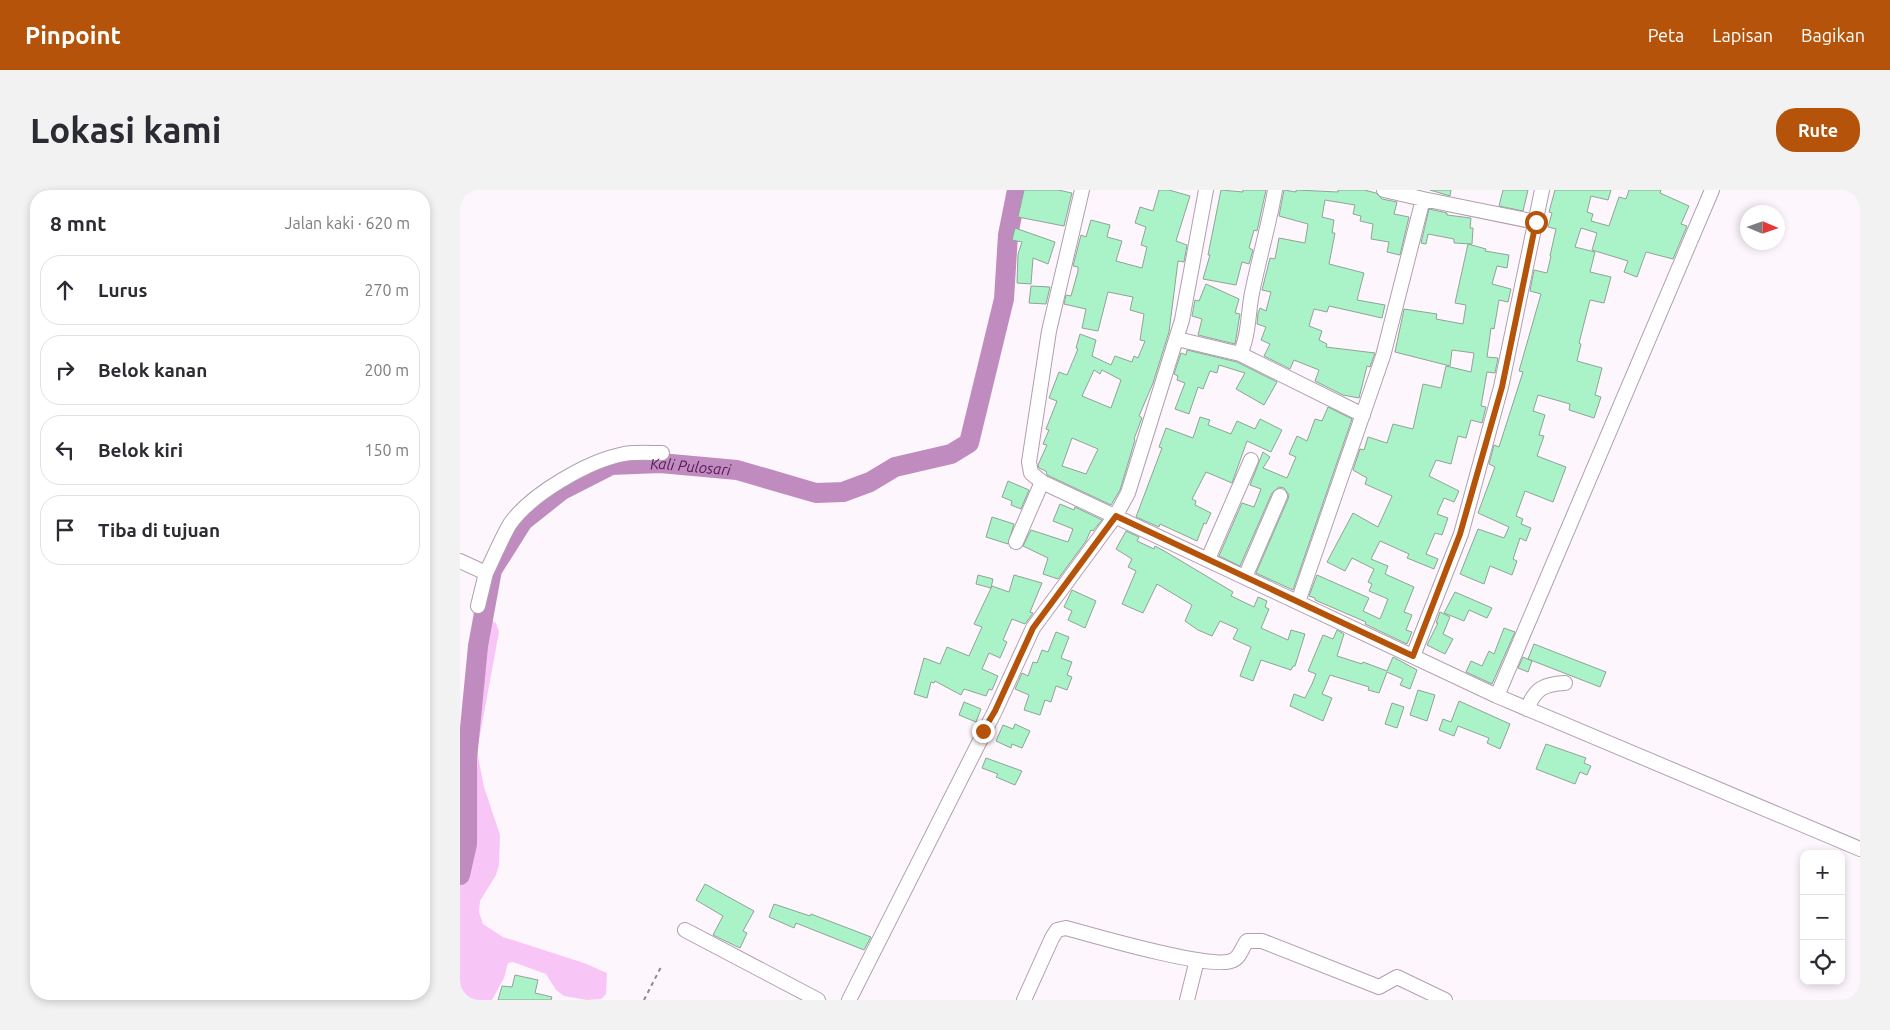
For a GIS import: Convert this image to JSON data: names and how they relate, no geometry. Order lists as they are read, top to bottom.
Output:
{
  "water": ["Kali Pulosari"],
  "north": "right",
  "page": {
    "header": "Pinpoint",
    "nav": ["Peta", "Lapisan", "Bagikan"],
    "buttons": "Rute",
    "title": "Lokasi kami",
    "heading": ["8 mnt", "Jalan kaki · 620 m"],
    "list": [
      ["Lurus", "270 m"],
      ["Belok kanan", "200 m"],
      ["Belok kiri", "150 m"],
      "Tiba di tujuan"
    ],
    "map_buttons": ["+", "−"]
  }
}
